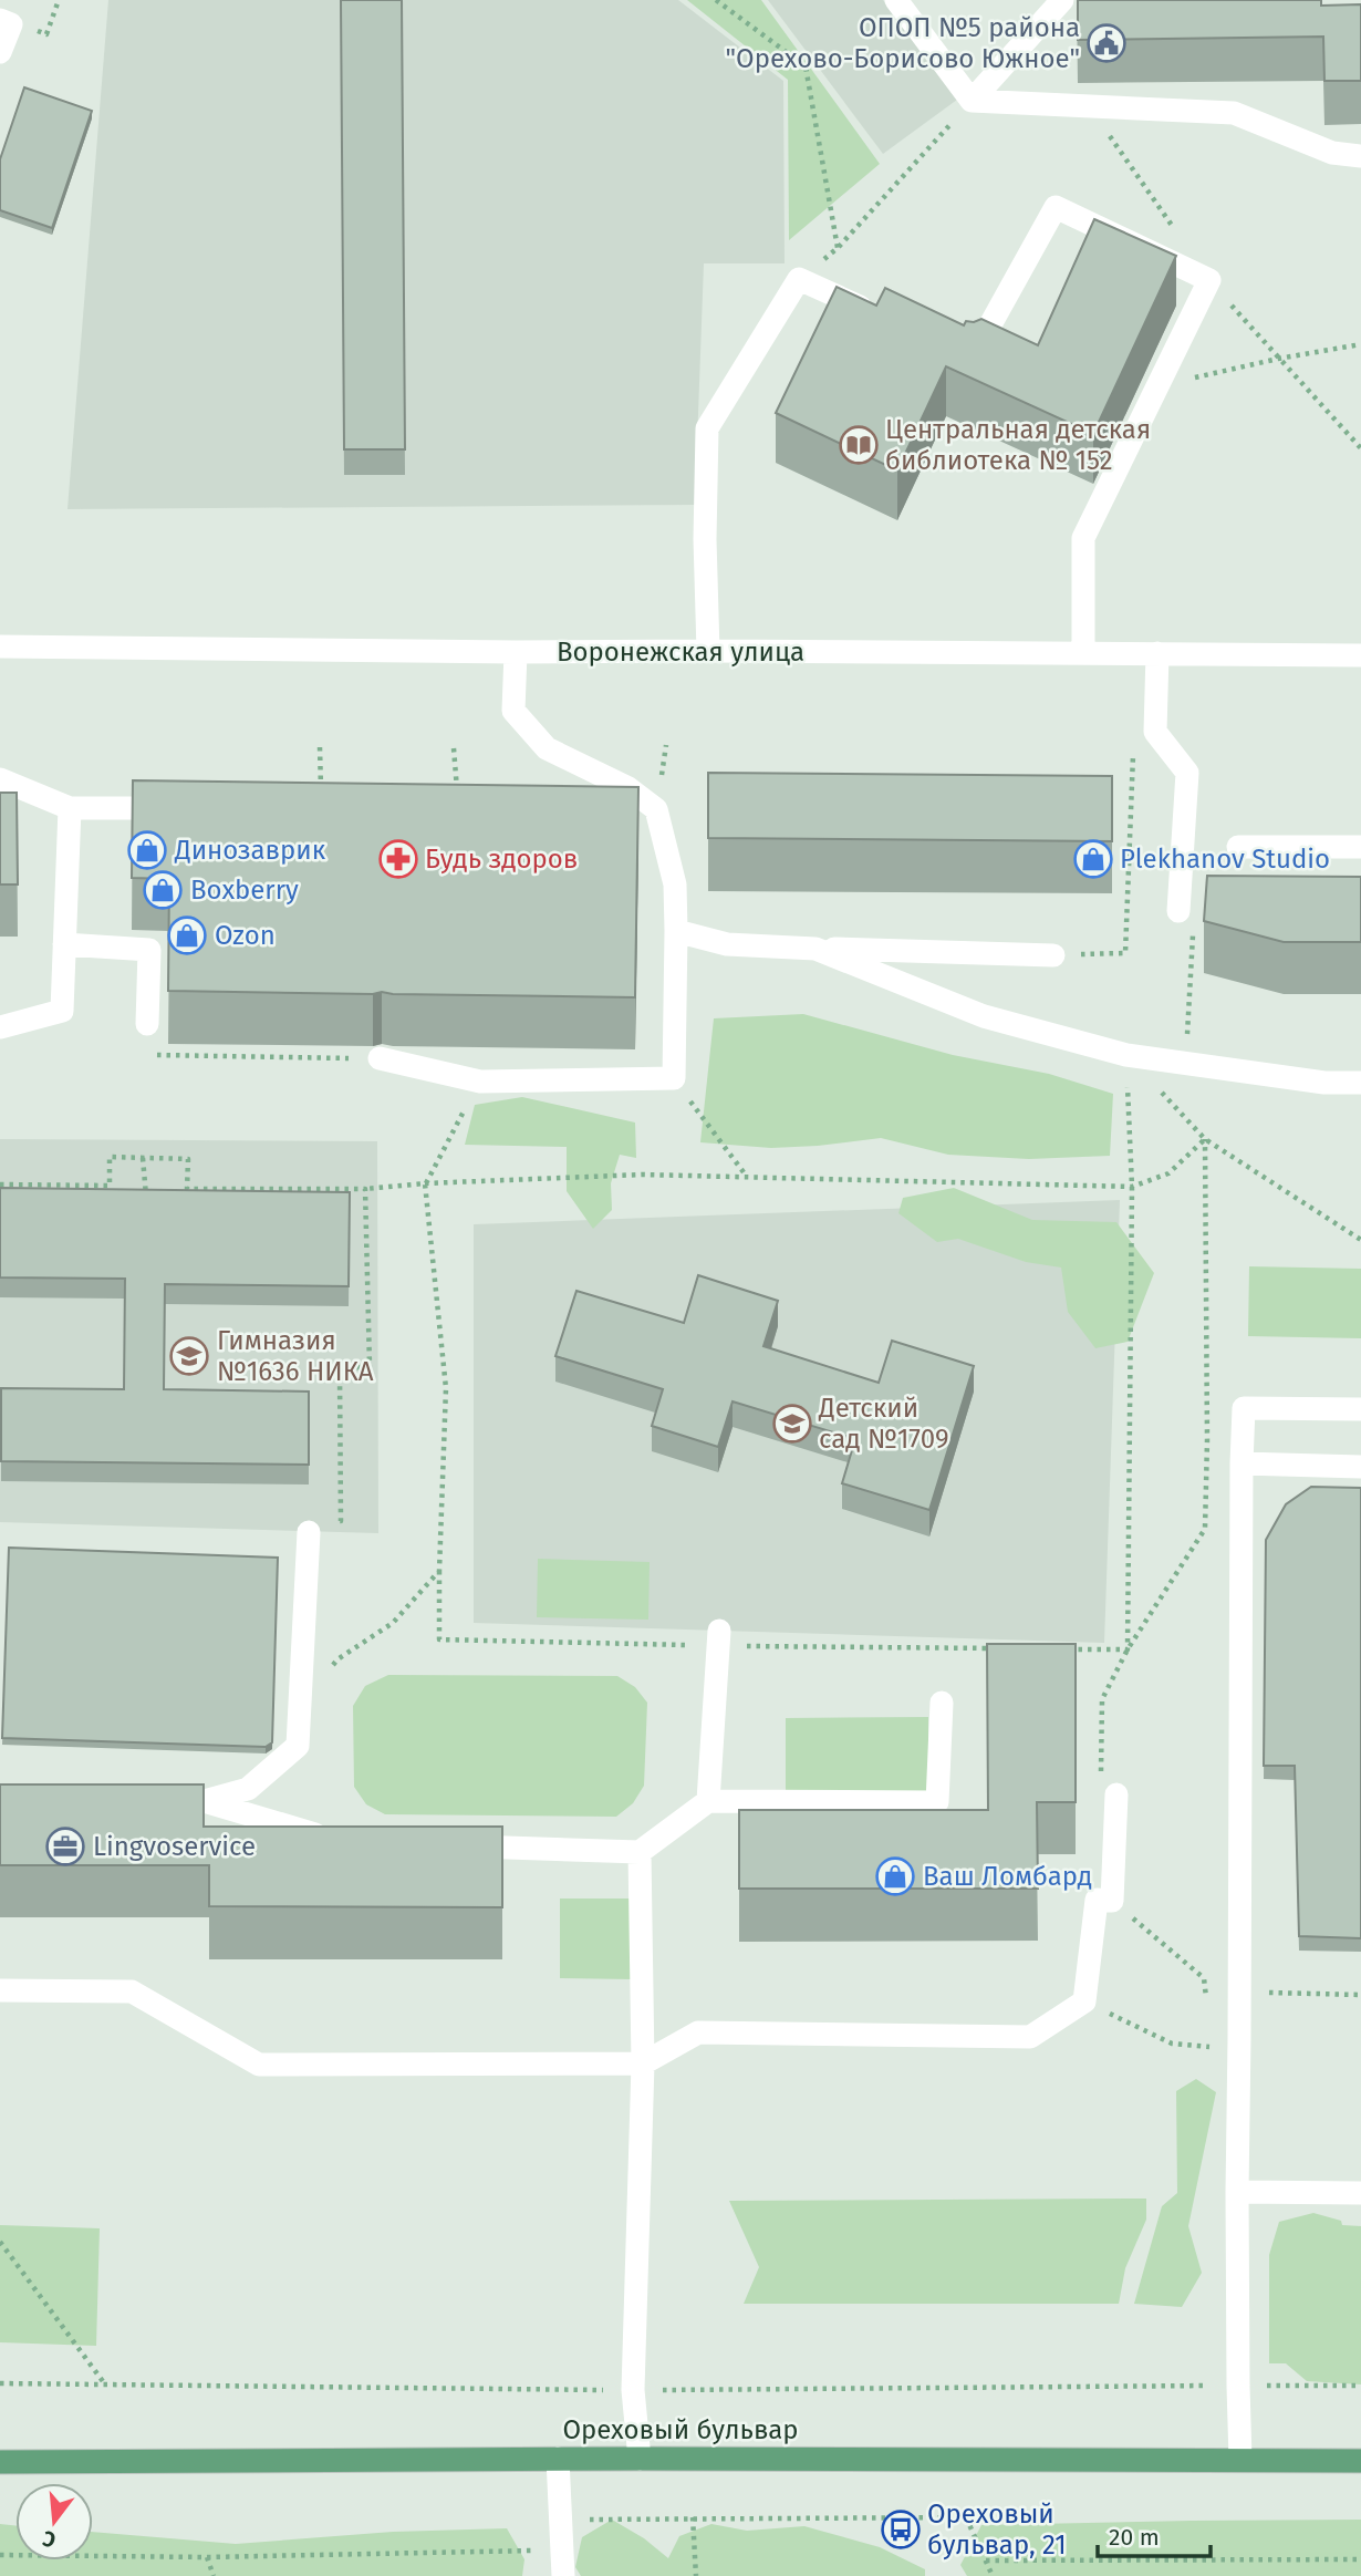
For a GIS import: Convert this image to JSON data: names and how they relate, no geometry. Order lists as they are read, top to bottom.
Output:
{
  "streets": {
    "main road": ["Ореховый бульвар"],
    "street": ["Воронежская улица"]
  },
  "places": {
    "public building": ["ОПОП №5 района \"Орехово-Борисово Южное\""],
    "library": ["Центральная детская библиотека № 152"],
    "shop": [
      "Динозаврик",
      "Plekhanov Studio",
      "Boxberry",
      "Ozon",
      "Ваш Ломбард"
    ],
    "pharmacy": ["Будь здоров"],
    "school or university": ["Гимназия №1636 НИКА", "Детский сад №1709"],
    "office": ["Lingvoservice"],
    "bus stop": ["Ореховый бульвар, 21"]
  },
  "scale_bar": "20 m",
  "north": "bottom"
}
